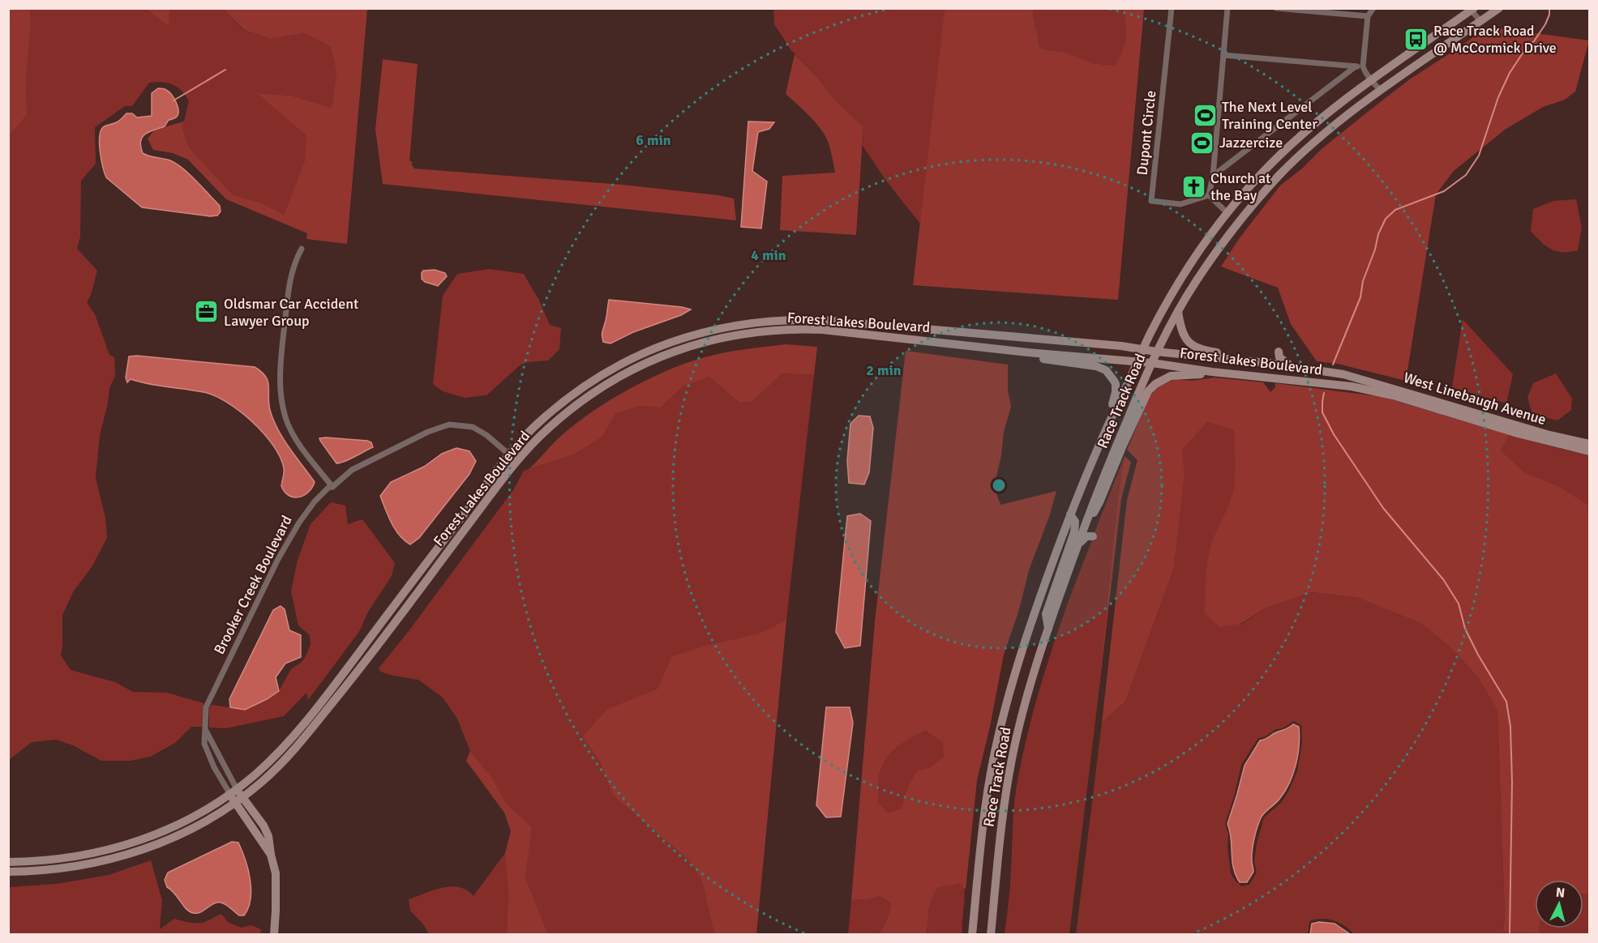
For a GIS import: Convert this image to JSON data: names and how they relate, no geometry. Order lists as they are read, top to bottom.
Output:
{
  "streets": {
    "main road": [
      "Forest Lakes Boulevard",
      "West Linebaugh Avenue",
      "Race Track Road",
      "Brooker Creek Boulevard"
    ],
    "street": ["Dupont Circle"]
  },
  "crossings": [
    ["Forest Lakes Boulevard", "West Linebaugh Avenue"],
    ["Forest Lakes Boulevard", "Race Track Road"],
    ["Forest Lakes Boulevard", "Brooker Creek Boulevard"]
  ],
  "places": {
    "bus stop": ["Race Track Road @ McCormick Drive"],
    "sports": ["The Next Level Training Center", "Jazzercize"],
    "church": ["Church at the Bay"],
    "office": ["Oldsmar Car Accident Lawyer Group"]
  },
  "north": "top",
  "rings": ["6 min", "4 min", "2 min"]
}
